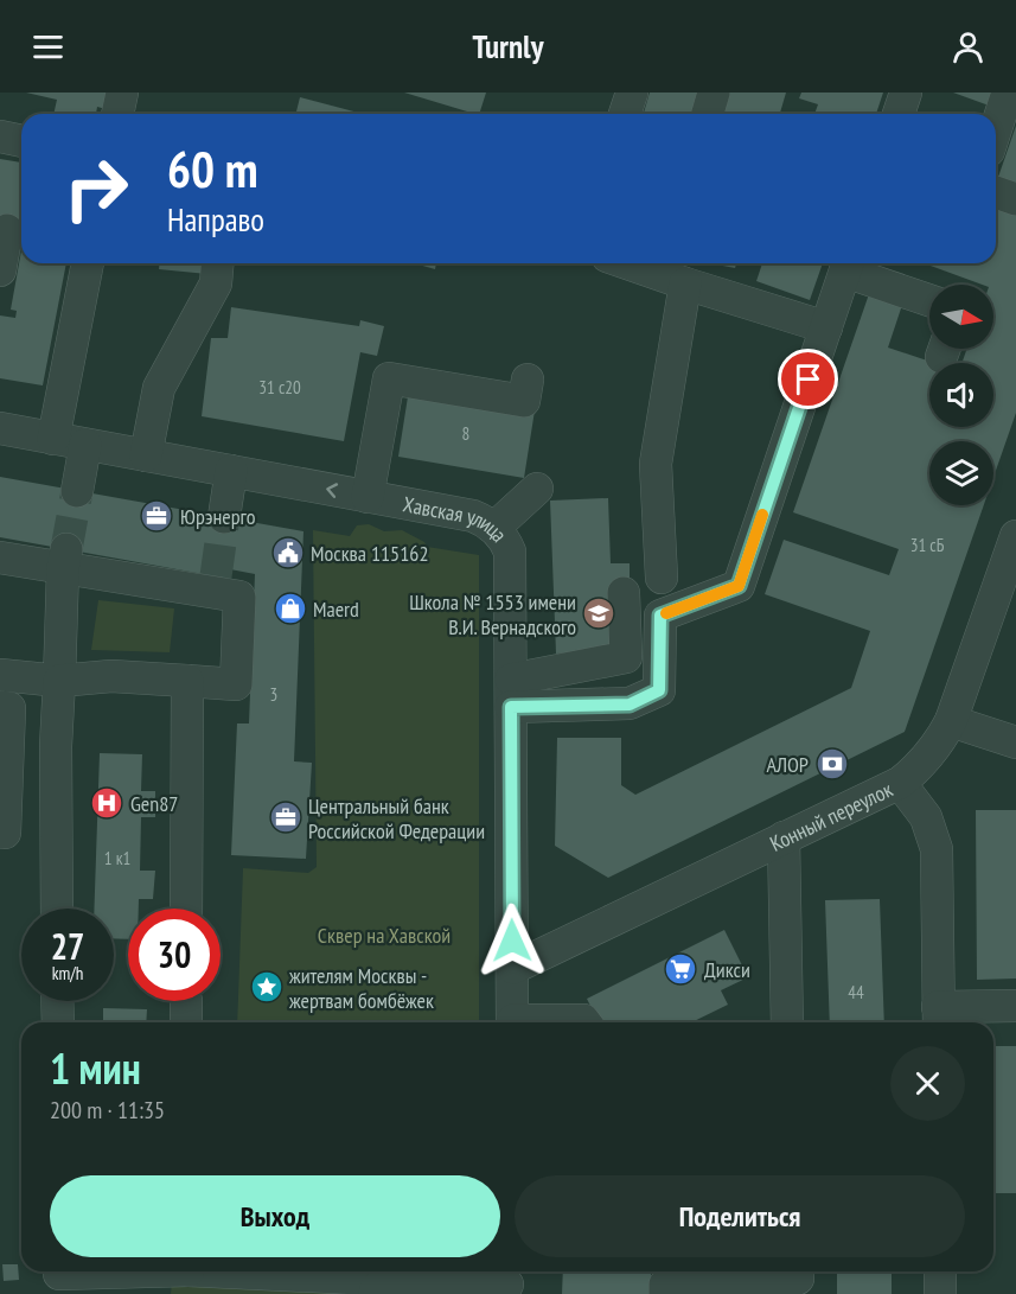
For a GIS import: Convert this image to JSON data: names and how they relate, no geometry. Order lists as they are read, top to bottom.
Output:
{
  "streets": {
    "street": ["Хавская улица", "Конный переулок"]
  },
  "crossings": [
    ["Хавская улица", "Конный переулок"]
  ],
  "parks": ["Сквер на Хавской"],
  "places": {
    "office": ["Юрэнерго", "Центральный банк Российской Федерации"],
    "public building": ["Москва 115162"],
    "shop": ["Maerd"],
    "school or university": ["Школа № 1553 имени В.И. Вернадского"],
    "bank": ["АЛОР"],
    "hospital": ["Gen87"],
    "supermarket": ["Дикси"],
    "place": ["жителям Москвы - жертвам бомбёжек"]
  },
  "house_numbers": [
    "31 с20",
    "8",
    "31 сБ",
    "3",
    "1 к1",
    "44"
  ],
  "north": "right",
  "page": {
    "header": "Turnly",
    "turn": ["60 m", "Направо"],
    "speed": "27 km/h",
    "limit": "30",
    "heading": ["1 мин", "200 m · 11:35"],
    "buttons": ["Выход", "Поделиться"]
  }
}
